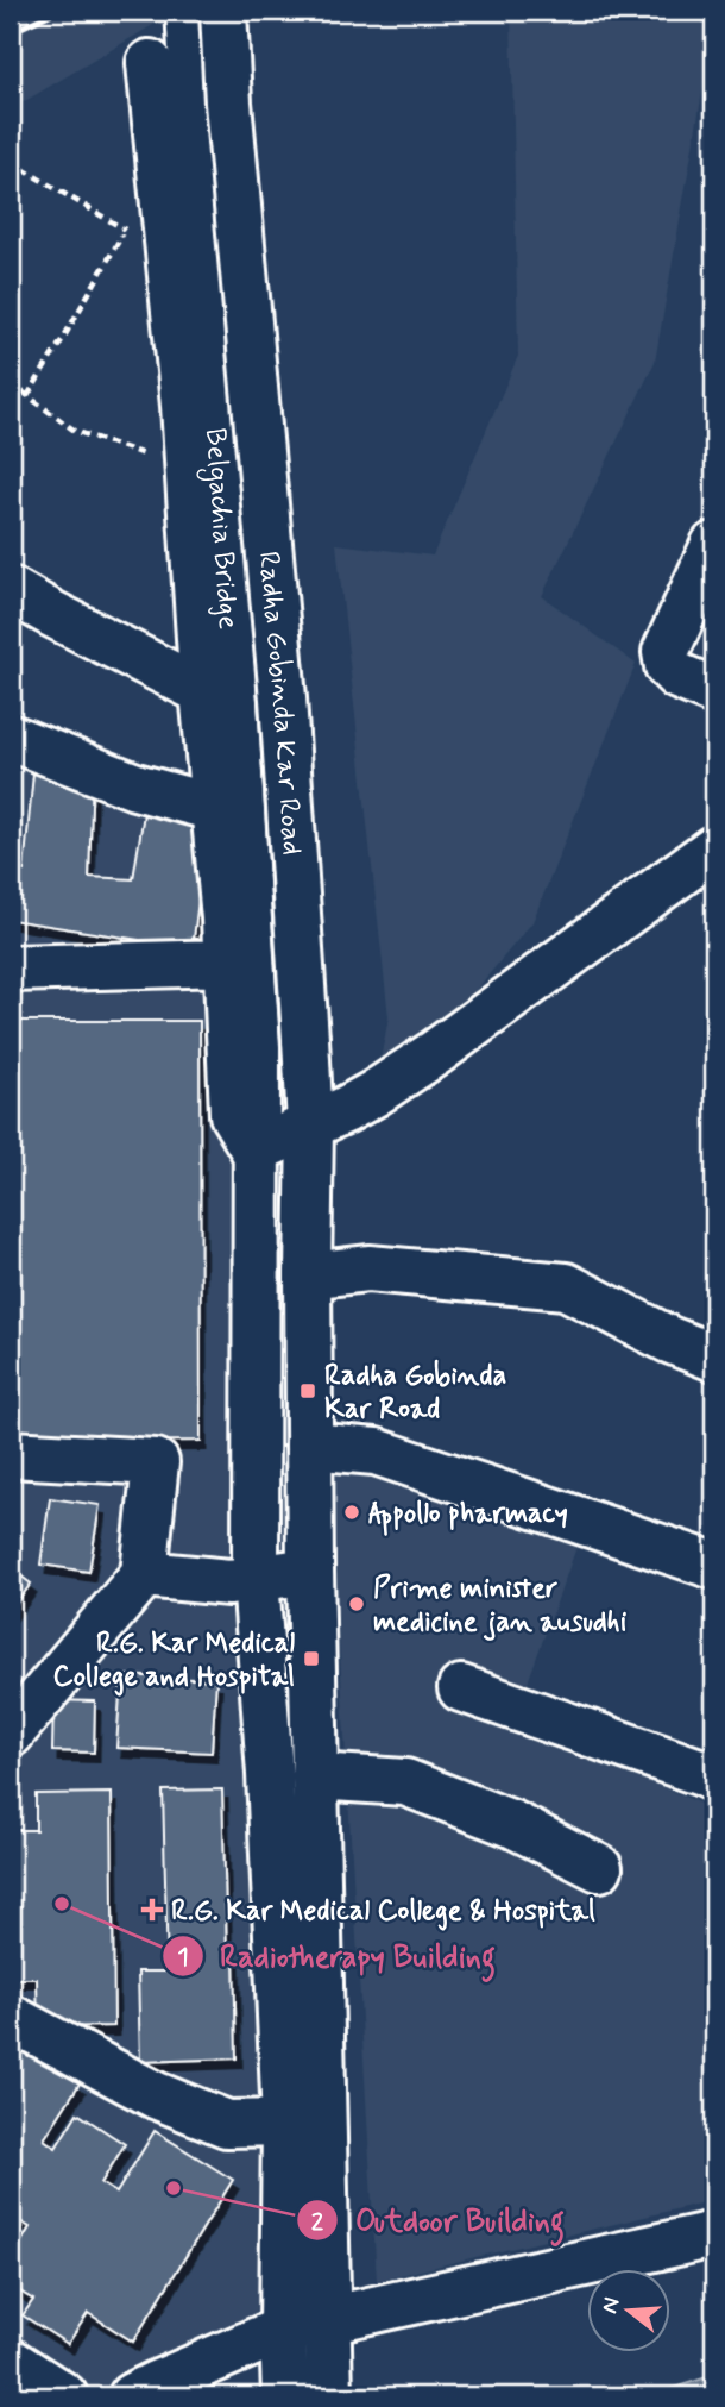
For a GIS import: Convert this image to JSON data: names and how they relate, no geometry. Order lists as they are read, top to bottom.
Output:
{
  "streets": {
    "main road": ["Belgachia Bridge", "Radha Gobinda Kar Road"]
  },
  "crossings": [
    ["Belgachia Bridge", "Radha Gobinda Kar Road"]
  ],
  "places": {
    "transit": ["Radha Gobinda Kar Road", "R.G. Kar Medical College and Hospital"],
    "other": [
      "Appollo pharmacy",
      "Prime minister medicine jan ausudhi",
      "Radiotherapy Building",
      "Outdoor Building"
    ],
    "health": ["R.G. Kar Medical College & Hospital"]
  },
  "north": "left"
}
